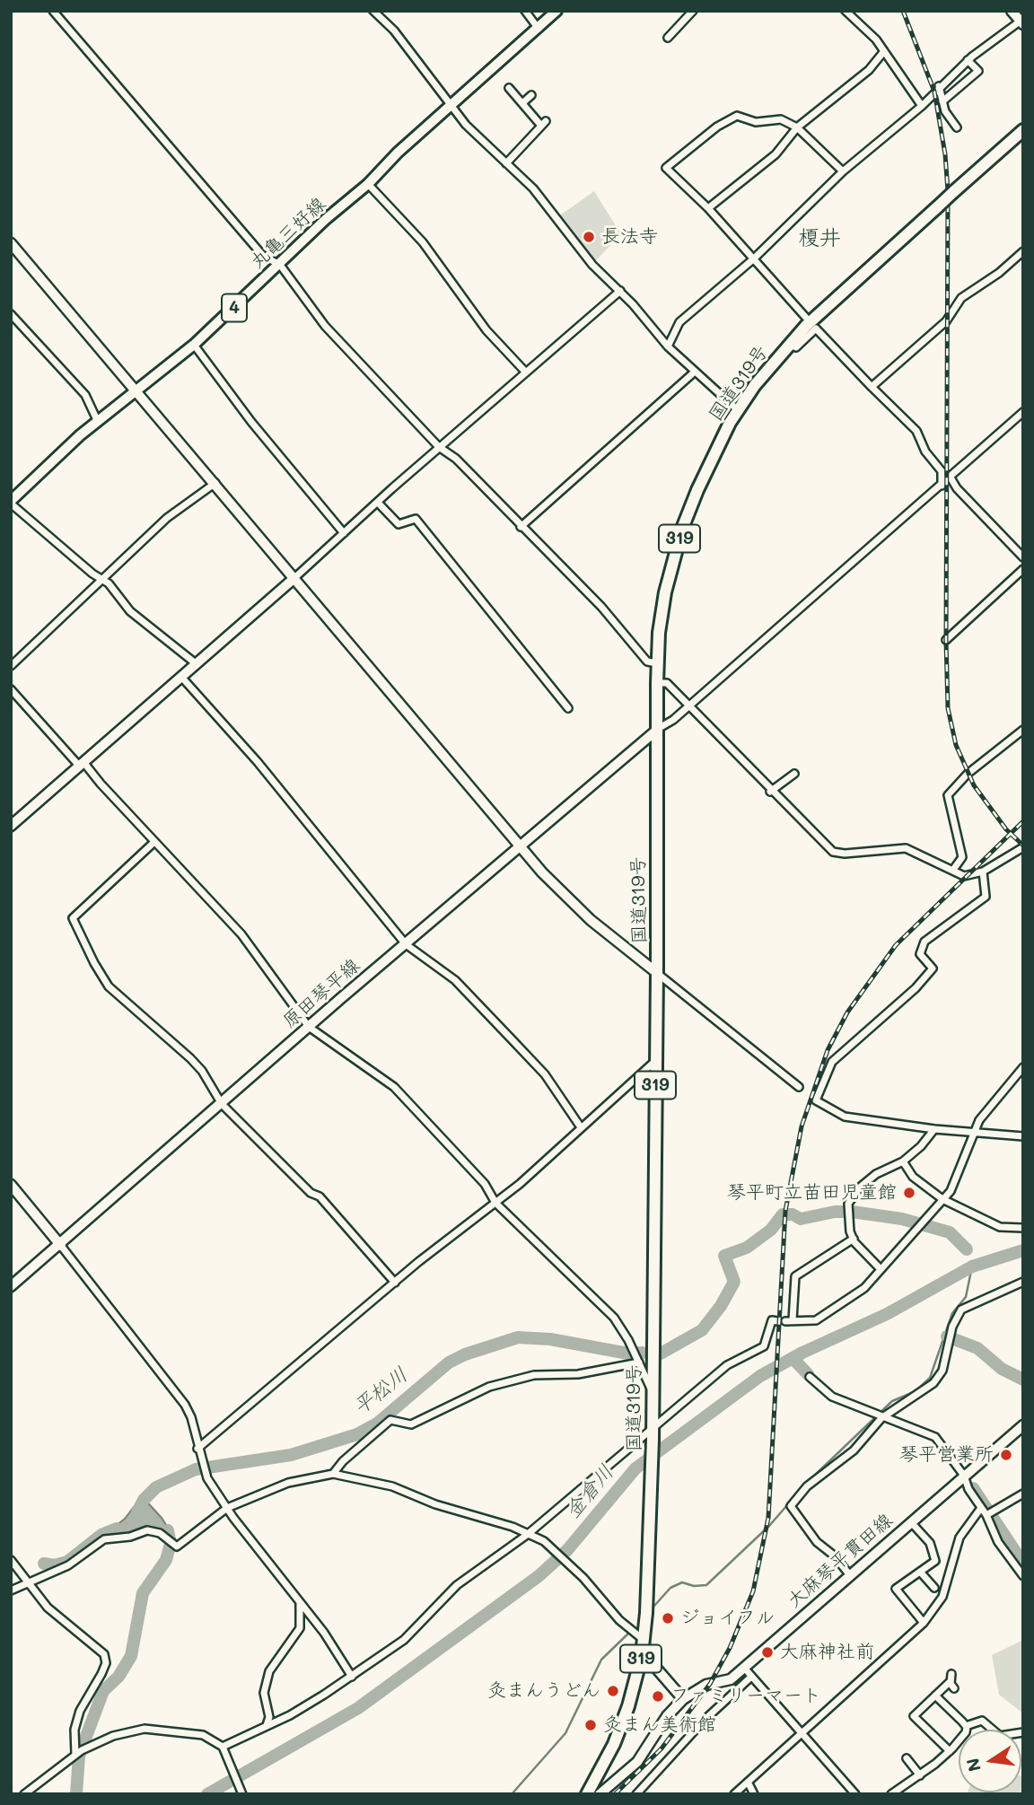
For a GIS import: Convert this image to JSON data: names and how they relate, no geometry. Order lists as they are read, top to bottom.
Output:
{
  "streets": {
    "highway": ["国道319号", "319"],
    "main road": ["丸亀三好線", "4"],
    "street": ["原田琴平線", "大麻琴平貫田線"]
  },
  "crossings": [
    ["国道319号", "原田琴平線"]
  ],
  "districts": ["榎井"],
  "water": ["平松川", "金倉川"],
  "places": [
    "長法寺",
    "琴平町立苗田児童館",
    "琴平営業所",
    "ジョイフル",
    "大麻神社前",
    "灸まんうどん",
    "ファミリーマート",
    "灸まん美術館"
  ],
  "north": "left"
}
